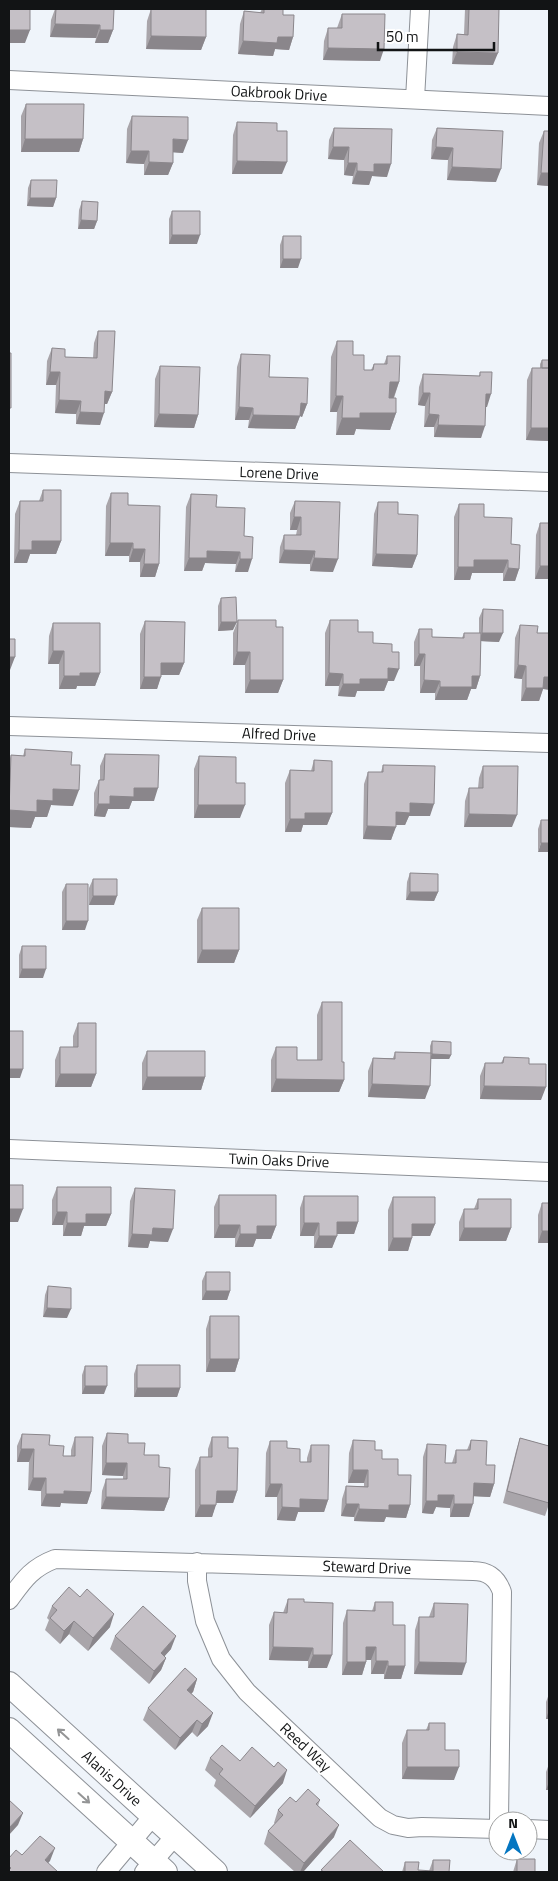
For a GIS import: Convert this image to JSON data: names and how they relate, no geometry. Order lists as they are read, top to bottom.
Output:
{
  "streets": {
    "main road": ["Alanis Drive"],
    "street": [
      "Oakbrook Drive",
      "Lorene Drive",
      "Alfred Drive",
      "Twin Oaks Drive",
      "Steward Drive",
      "Reed Way"
    ]
  },
  "crossings": [
    ["Steward Drive", "Reed Way"]
  ],
  "scale_bar": "50 m",
  "north": "top"
}
